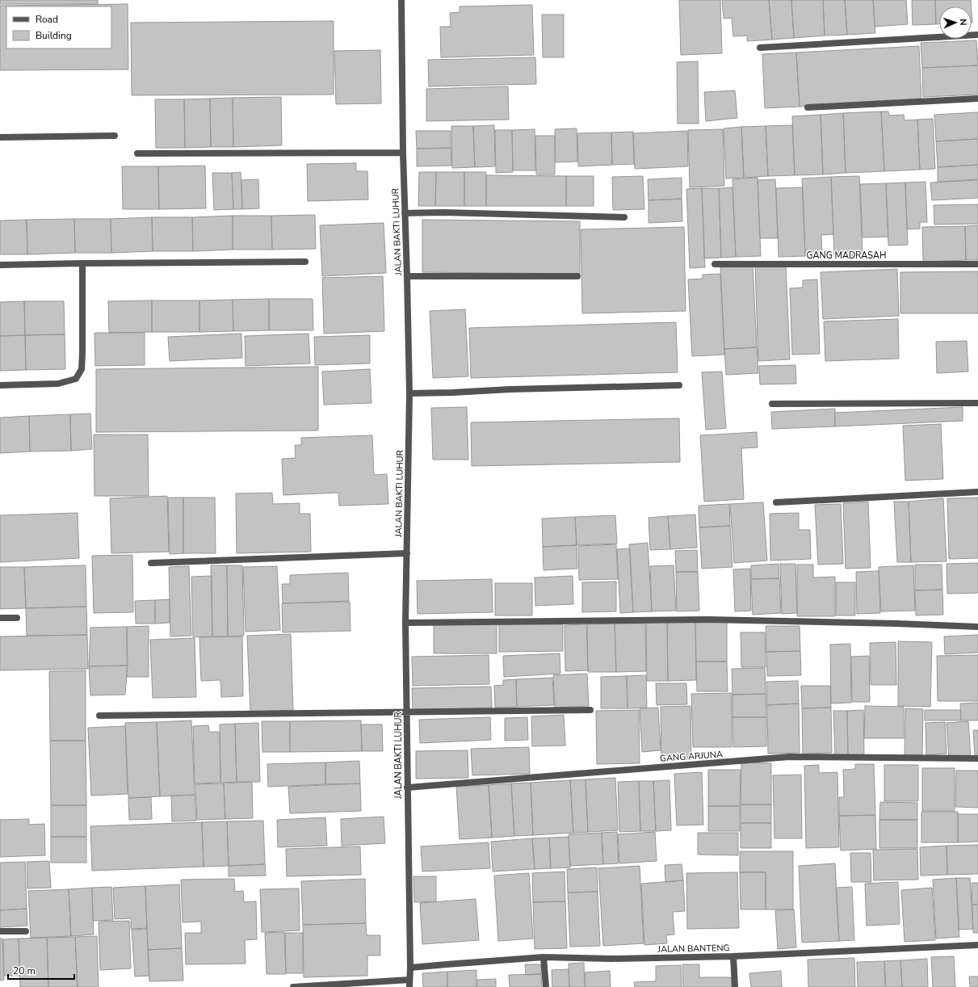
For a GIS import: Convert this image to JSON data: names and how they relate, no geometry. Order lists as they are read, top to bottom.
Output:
{
  "streets": {
    "street": [
      "JALAN BAKTI LUHUR",
      "GANG MADRASAH",
      "GANG ARJUNA",
      "JALAN BANTENG"
    ]
  },
  "crossings": [
    ["JALAN BAKTI LUHUR", "GANG ARJUNA"],
    ["JALAN BAKTI LUHUR", "JALAN BANTENG"]
  ],
  "legend": ["Road", "Building"],
  "scale_bar": "20 m",
  "north": "right"
}
